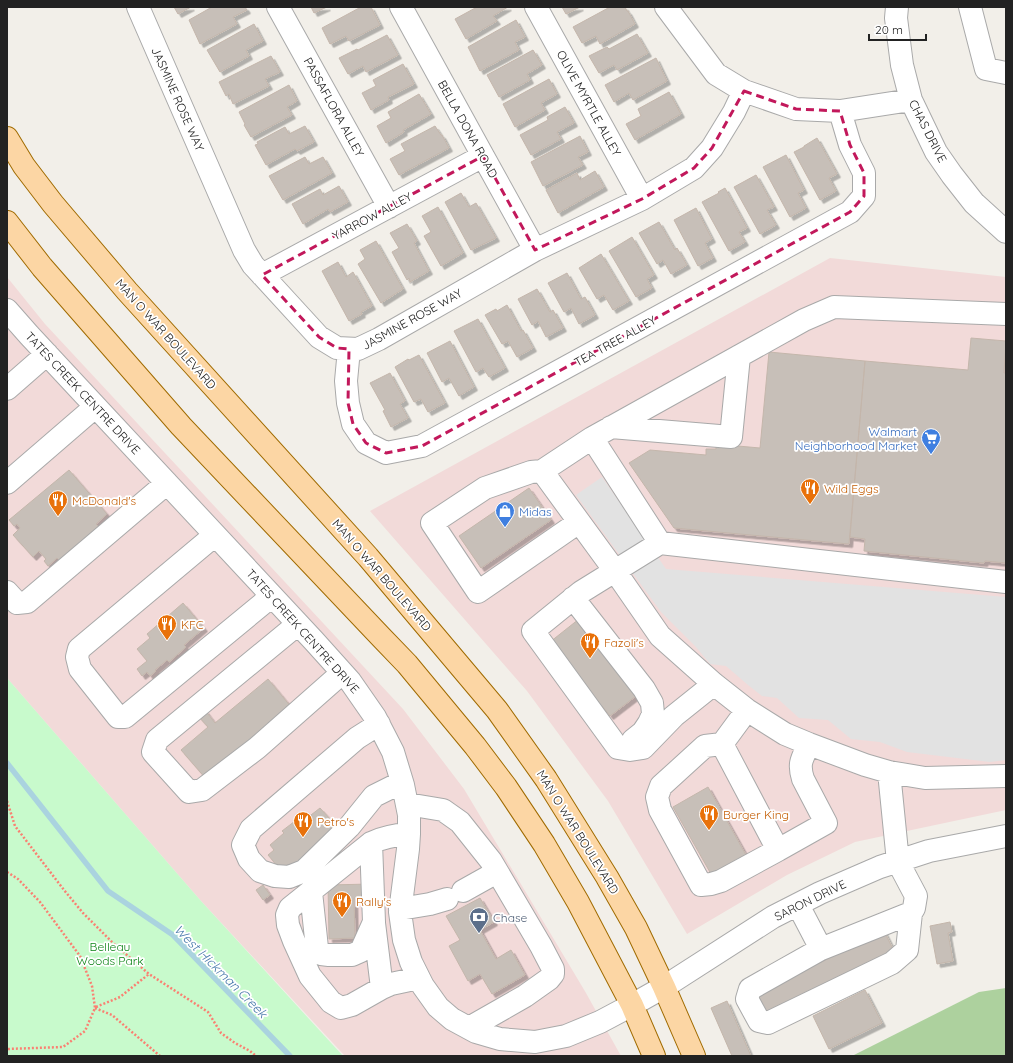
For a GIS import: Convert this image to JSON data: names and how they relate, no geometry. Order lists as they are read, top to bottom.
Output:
{
  "streets": {
    "main road": ["MAN O WAR BOULEVARD"],
    "street": [
      "JASMINE ROSE WAY",
      "OLIVE MYRTLE ALLEY",
      "PASSAFLORA ALLEY",
      "BELLA DONA ROAD",
      "CHAS DRIVE",
      "YARROW ALLEY",
      "TEA TREE ALLEY",
      "TATES CREEK CENTRE DRIVE",
      "SARON DRIVE"
    ]
  },
  "crossings": [
    ["JASMINE ROSE WAY", "OLIVE MYRTLE ALLEY"],
    ["JASMINE ROSE WAY", "BELLA DONA ROAD"],
    ["JASMINE ROSE WAY", "YARROW ALLEY"],
    ["JASMINE ROSE WAY", "TEA TREE ALLEY"],
    ["PASSAFLORA ALLEY", "YARROW ALLEY"],
    ["BELLA DONA ROAD", "YARROW ALLEY"],
    ["MAN O WAR BOULEVARD", "SARON DRIVE"],
    ["TATES CREEK CENTRE DRIVE", "SARON DRIVE"]
  ],
  "water": ["West Hickman Creek"],
  "parks": ["Belleau Woods Park"],
  "places": {
    "supermarket": ["Walmart Neighborhood Market"],
    "restaurant": [
      "Wild Eggs",
      "McDonald's",
      "KFC",
      "Fazoli's",
      "Burger King",
      "Petro's",
      "Rally's"
    ],
    "shop": ["Midas"],
    "bank": ["Chase"]
  },
  "scale_bar": "20 m"
}
